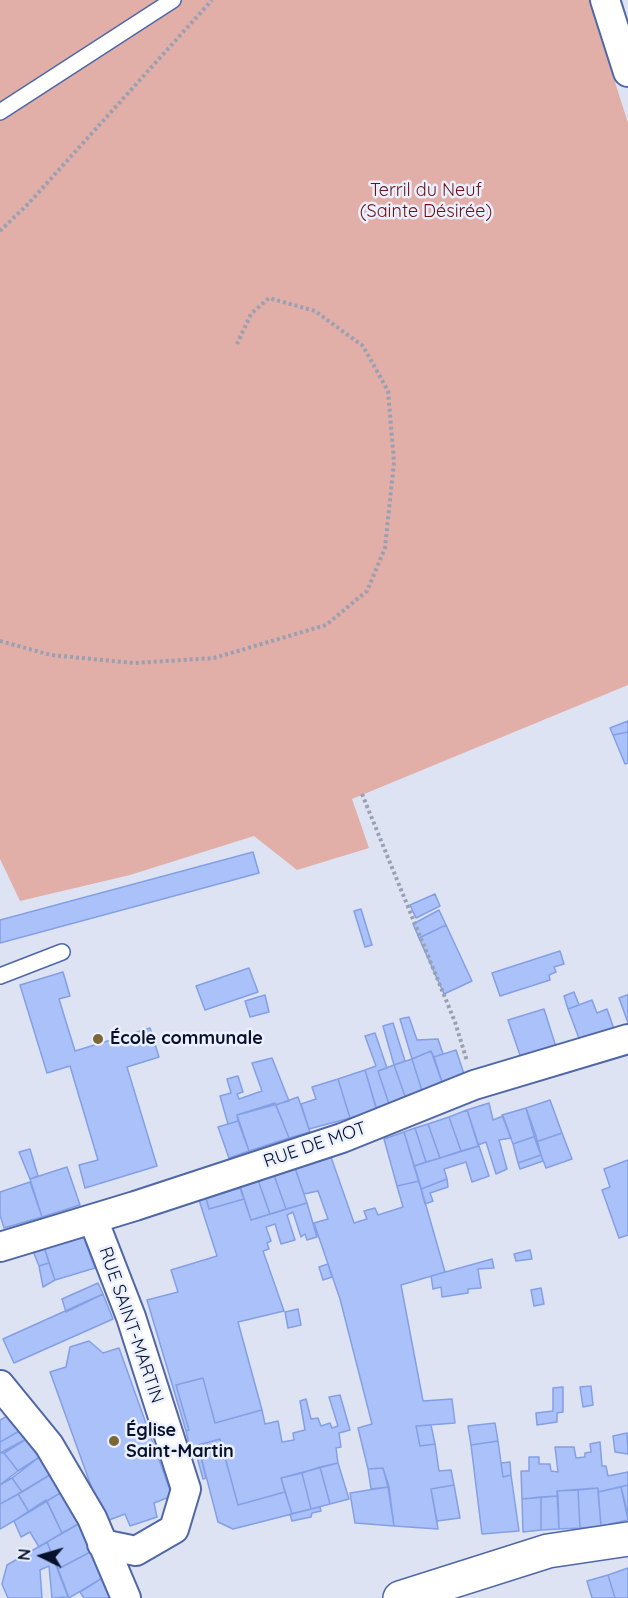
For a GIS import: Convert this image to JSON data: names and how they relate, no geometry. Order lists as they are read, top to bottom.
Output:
{
  "streets": {
    "street": ["RUE DE MOT", "RUE SAINT-MARTIN"]
  },
  "crossings": [
    ["RUE DE MOT", "RUE SAINT-MARTIN"]
  ],
  "parks": ["Terril du Neuf (Sainte Désirée)"],
  "places": ["École communale", "Église Saint-Martin"],
  "north": "left"
}
